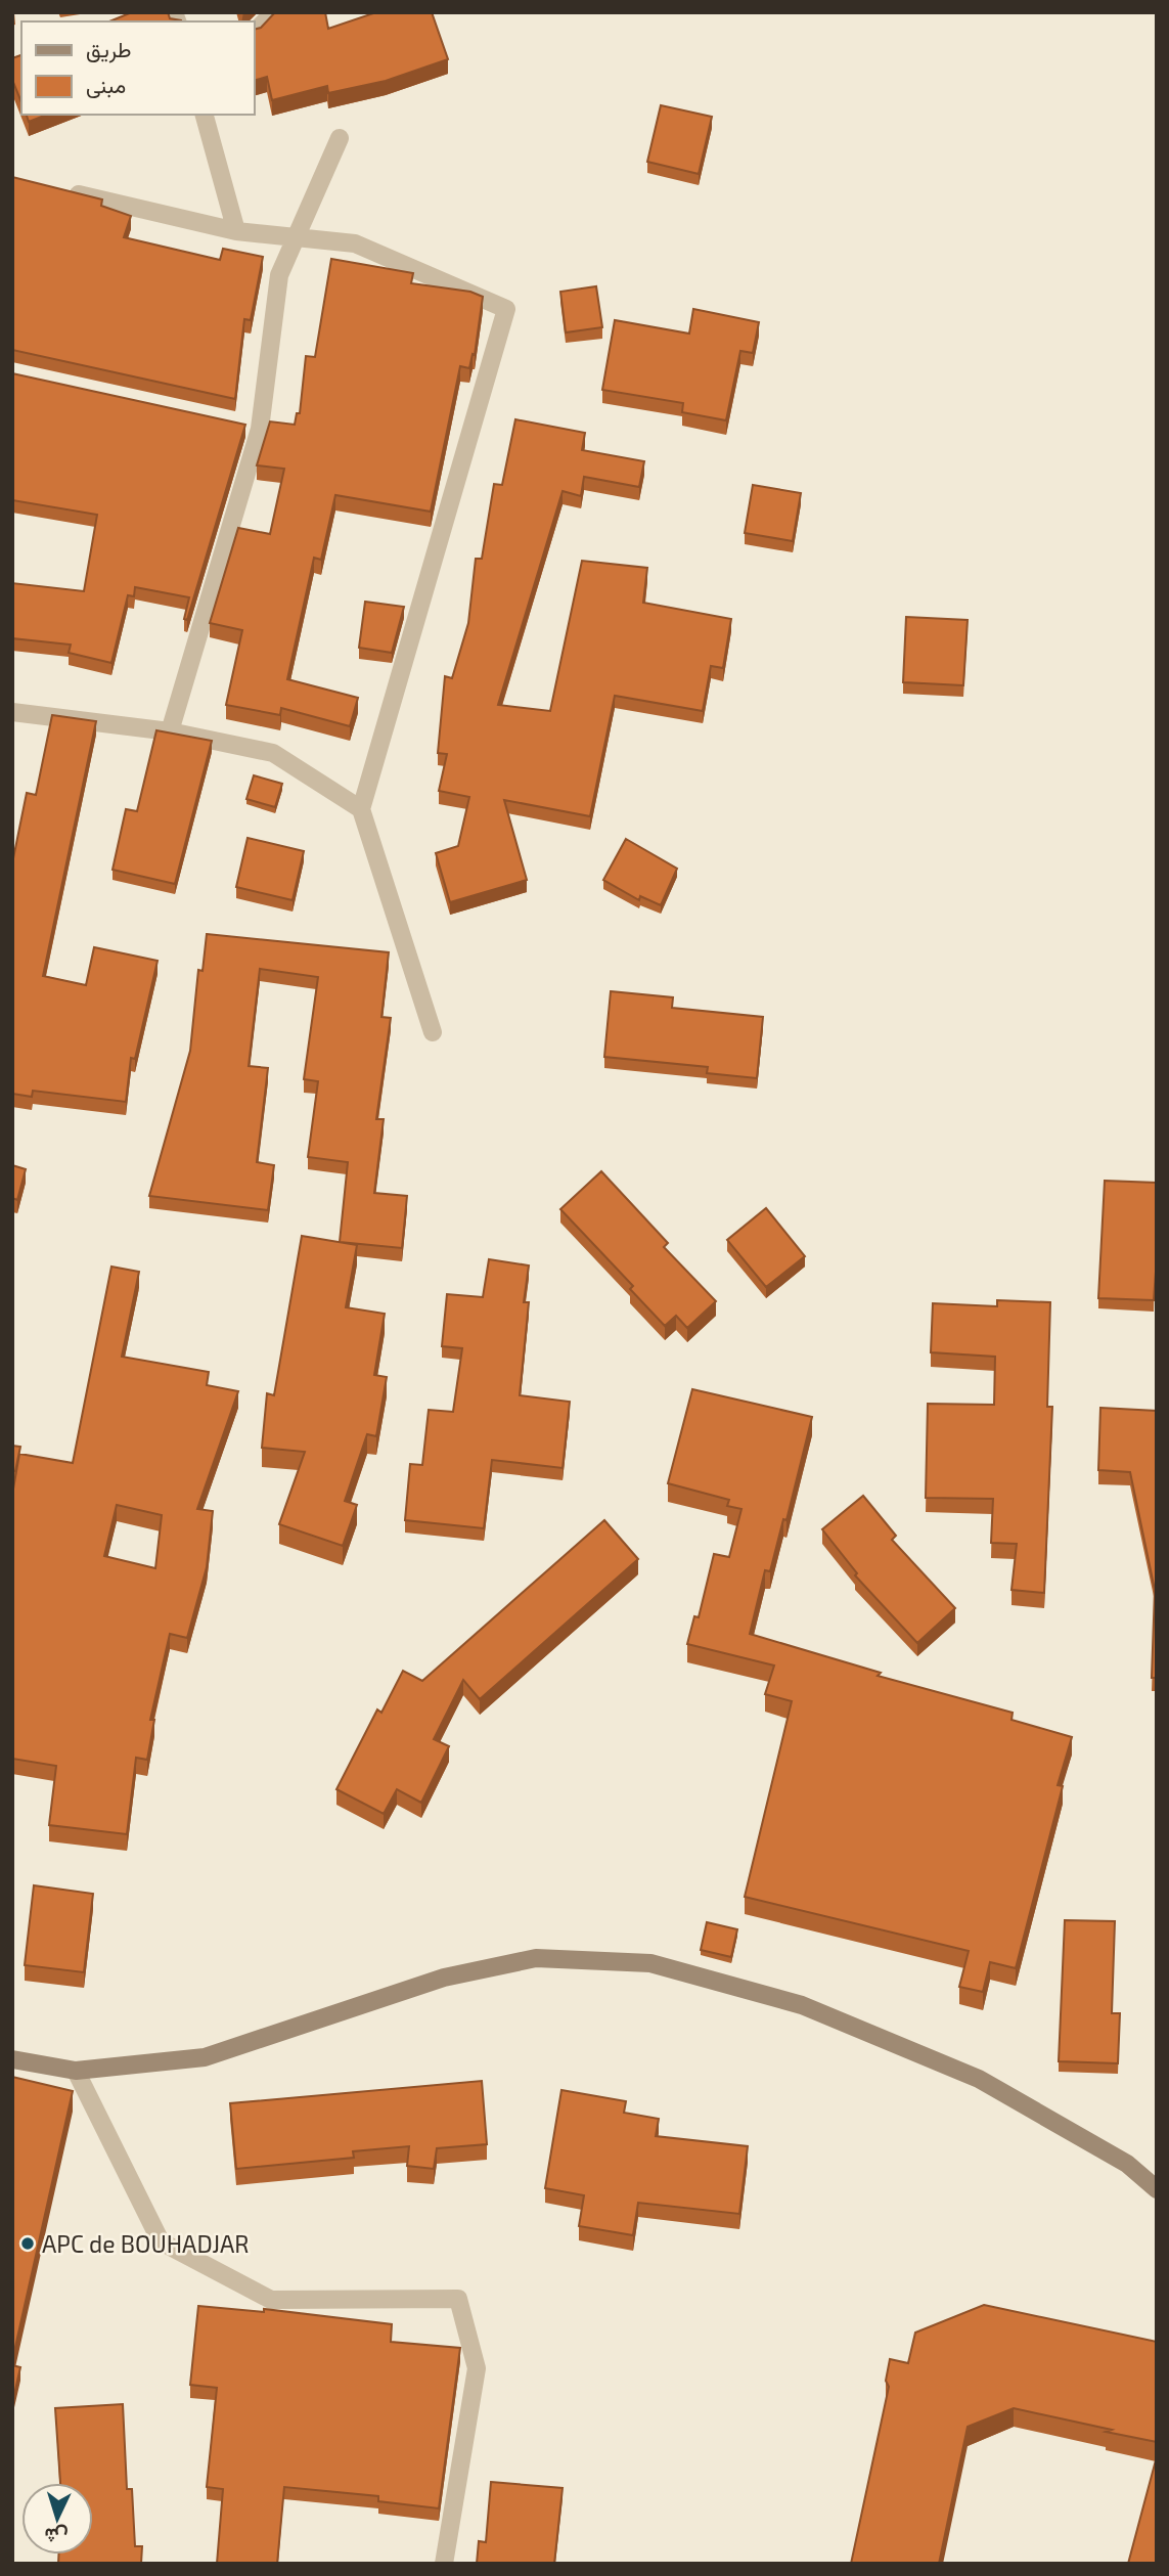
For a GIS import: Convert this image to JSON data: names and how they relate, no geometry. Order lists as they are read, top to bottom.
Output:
{
  "places": ["APC de BOUHADJAR"],
  "legend": ["طريق", "مبنى"],
  "north": "bottom"
}
